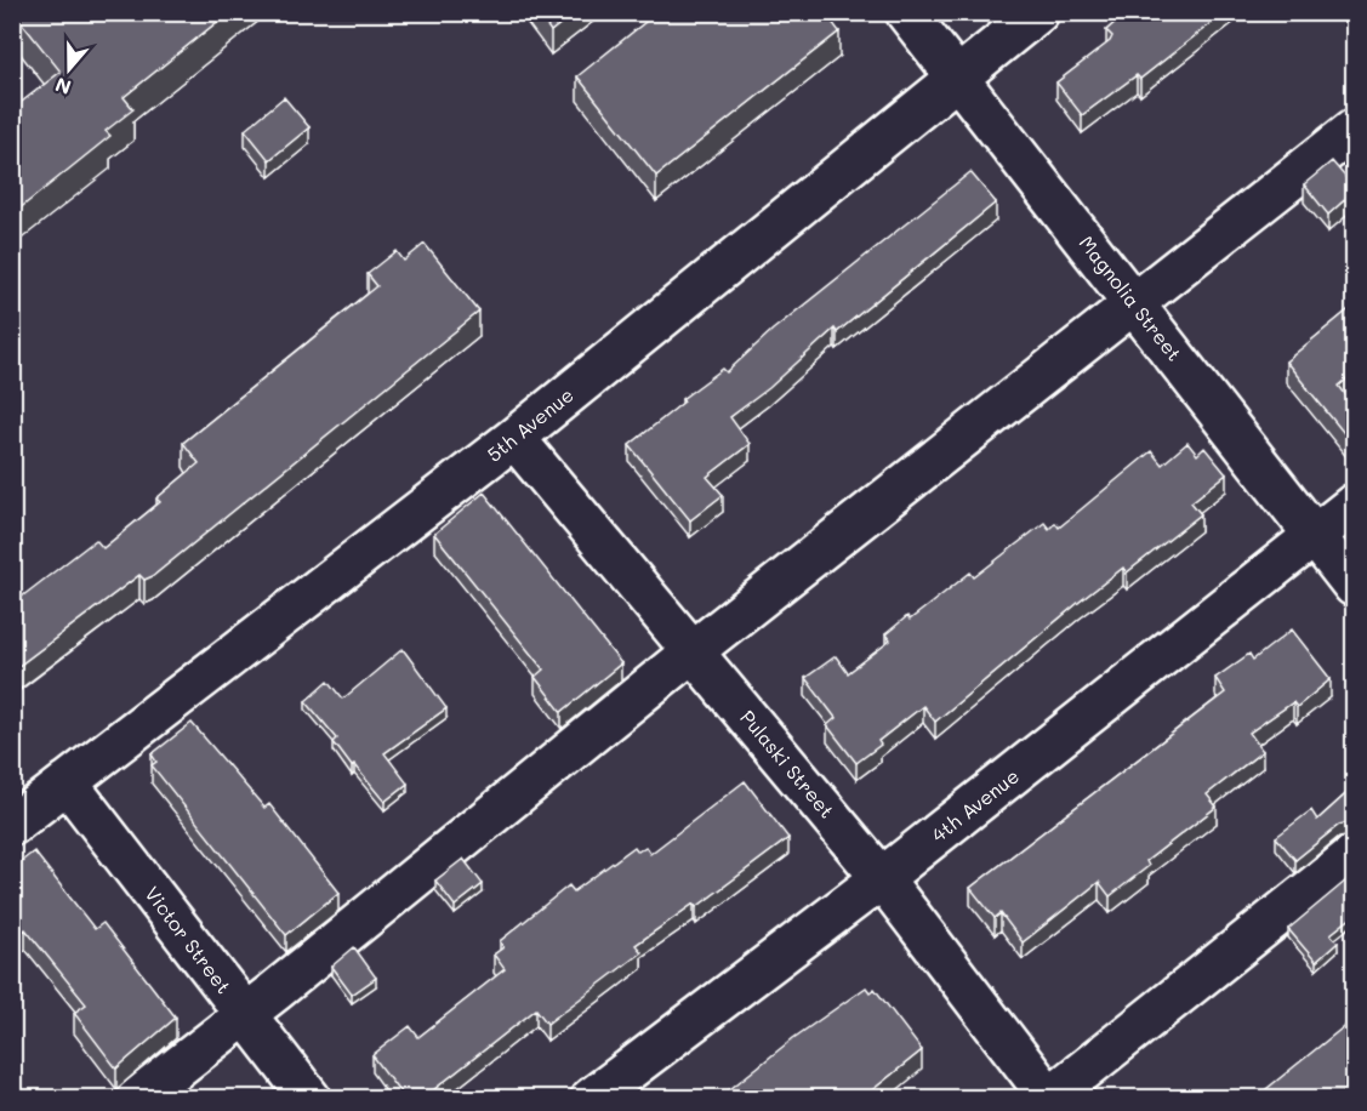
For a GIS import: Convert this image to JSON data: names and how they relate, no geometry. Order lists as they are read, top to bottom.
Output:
{
  "streets": {
    "street": [
      "Magnolia Street",
      "5th Avenue",
      "Pulaski Street",
      "4th Avenue",
      "Victor Street"
    ]
  },
  "crossings": [
    ["Magnolia Street", "5th Avenue"],
    ["Magnolia Street", "4th Avenue"],
    ["5th Avenue", "Pulaski Street"],
    ["5th Avenue", "Victor Street"],
    ["Pulaski Street", "4th Avenue"]
  ],
  "north": "bottom"
}
